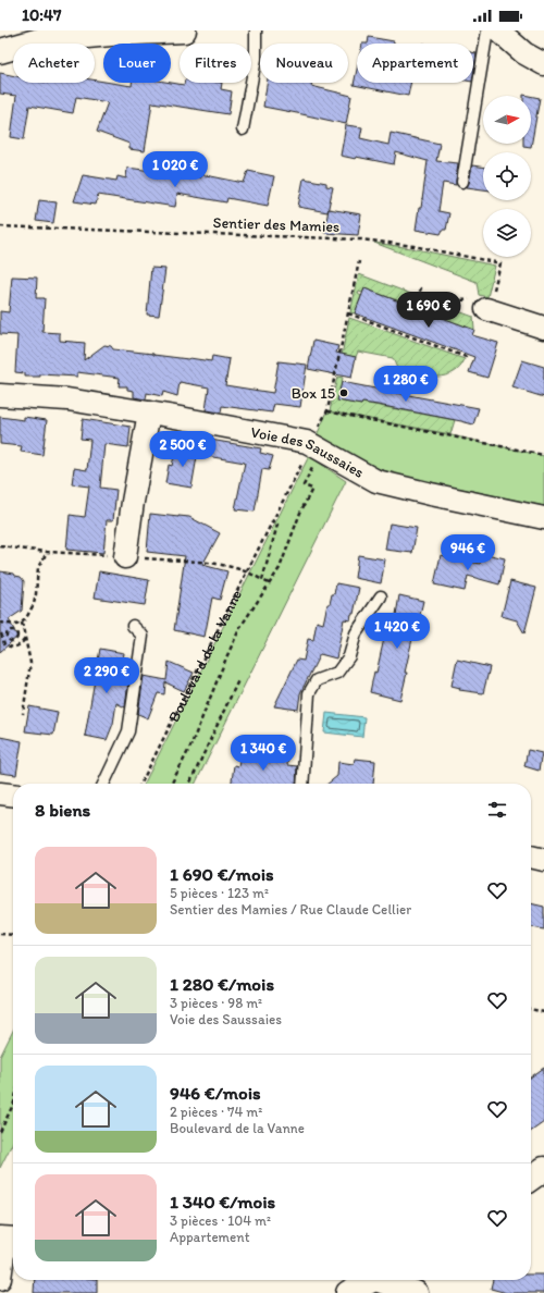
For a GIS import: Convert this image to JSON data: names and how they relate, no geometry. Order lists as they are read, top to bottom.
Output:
{
  "streets": {
    "street": ["Voie des Saussaies"],
    "path": ["Sentier des Mamies", "Boulevard de la Vanne"]
  },
  "crossings": [
    ["Voie des Saussaies", "Boulevard de la Vanne"]
  ],
  "places": ["Box 15"],
  "north": "right",
  "page": {
    "status": "10:47",
    "chip": [
      "Acheter",
      "Louer",
      "Filtres",
      "Nouveau",
      "Appartement"
    ],
    "price": [
      "1 020 €",
      "1 690 €",
      "1 280 €",
      "2 500 €",
      "946 €",
      "1 420 €",
      "2 290 €",
      "1 340 €"
    ],
    "heading": "8 biens",
    "list": [
      {
        "name": "1 690 €/mois",
        "note": "5 pièces · 123 m² · Sentier des Mamies / Rue Claude Cellier"
      },
      {
        "name": "1 280 €/mois",
        "note": "3 pièces · 98 m² · Voie des Saussaies"
      },
      {
        "name": "946 €/mois",
        "note": "2 pièces · 74 m² · Boulevard de la Vanne"
      },
      {
        "name": "1 340 €/mois",
        "note": "3 pièces · 104 m² · Appartement"
      }
    ]
  }
}
